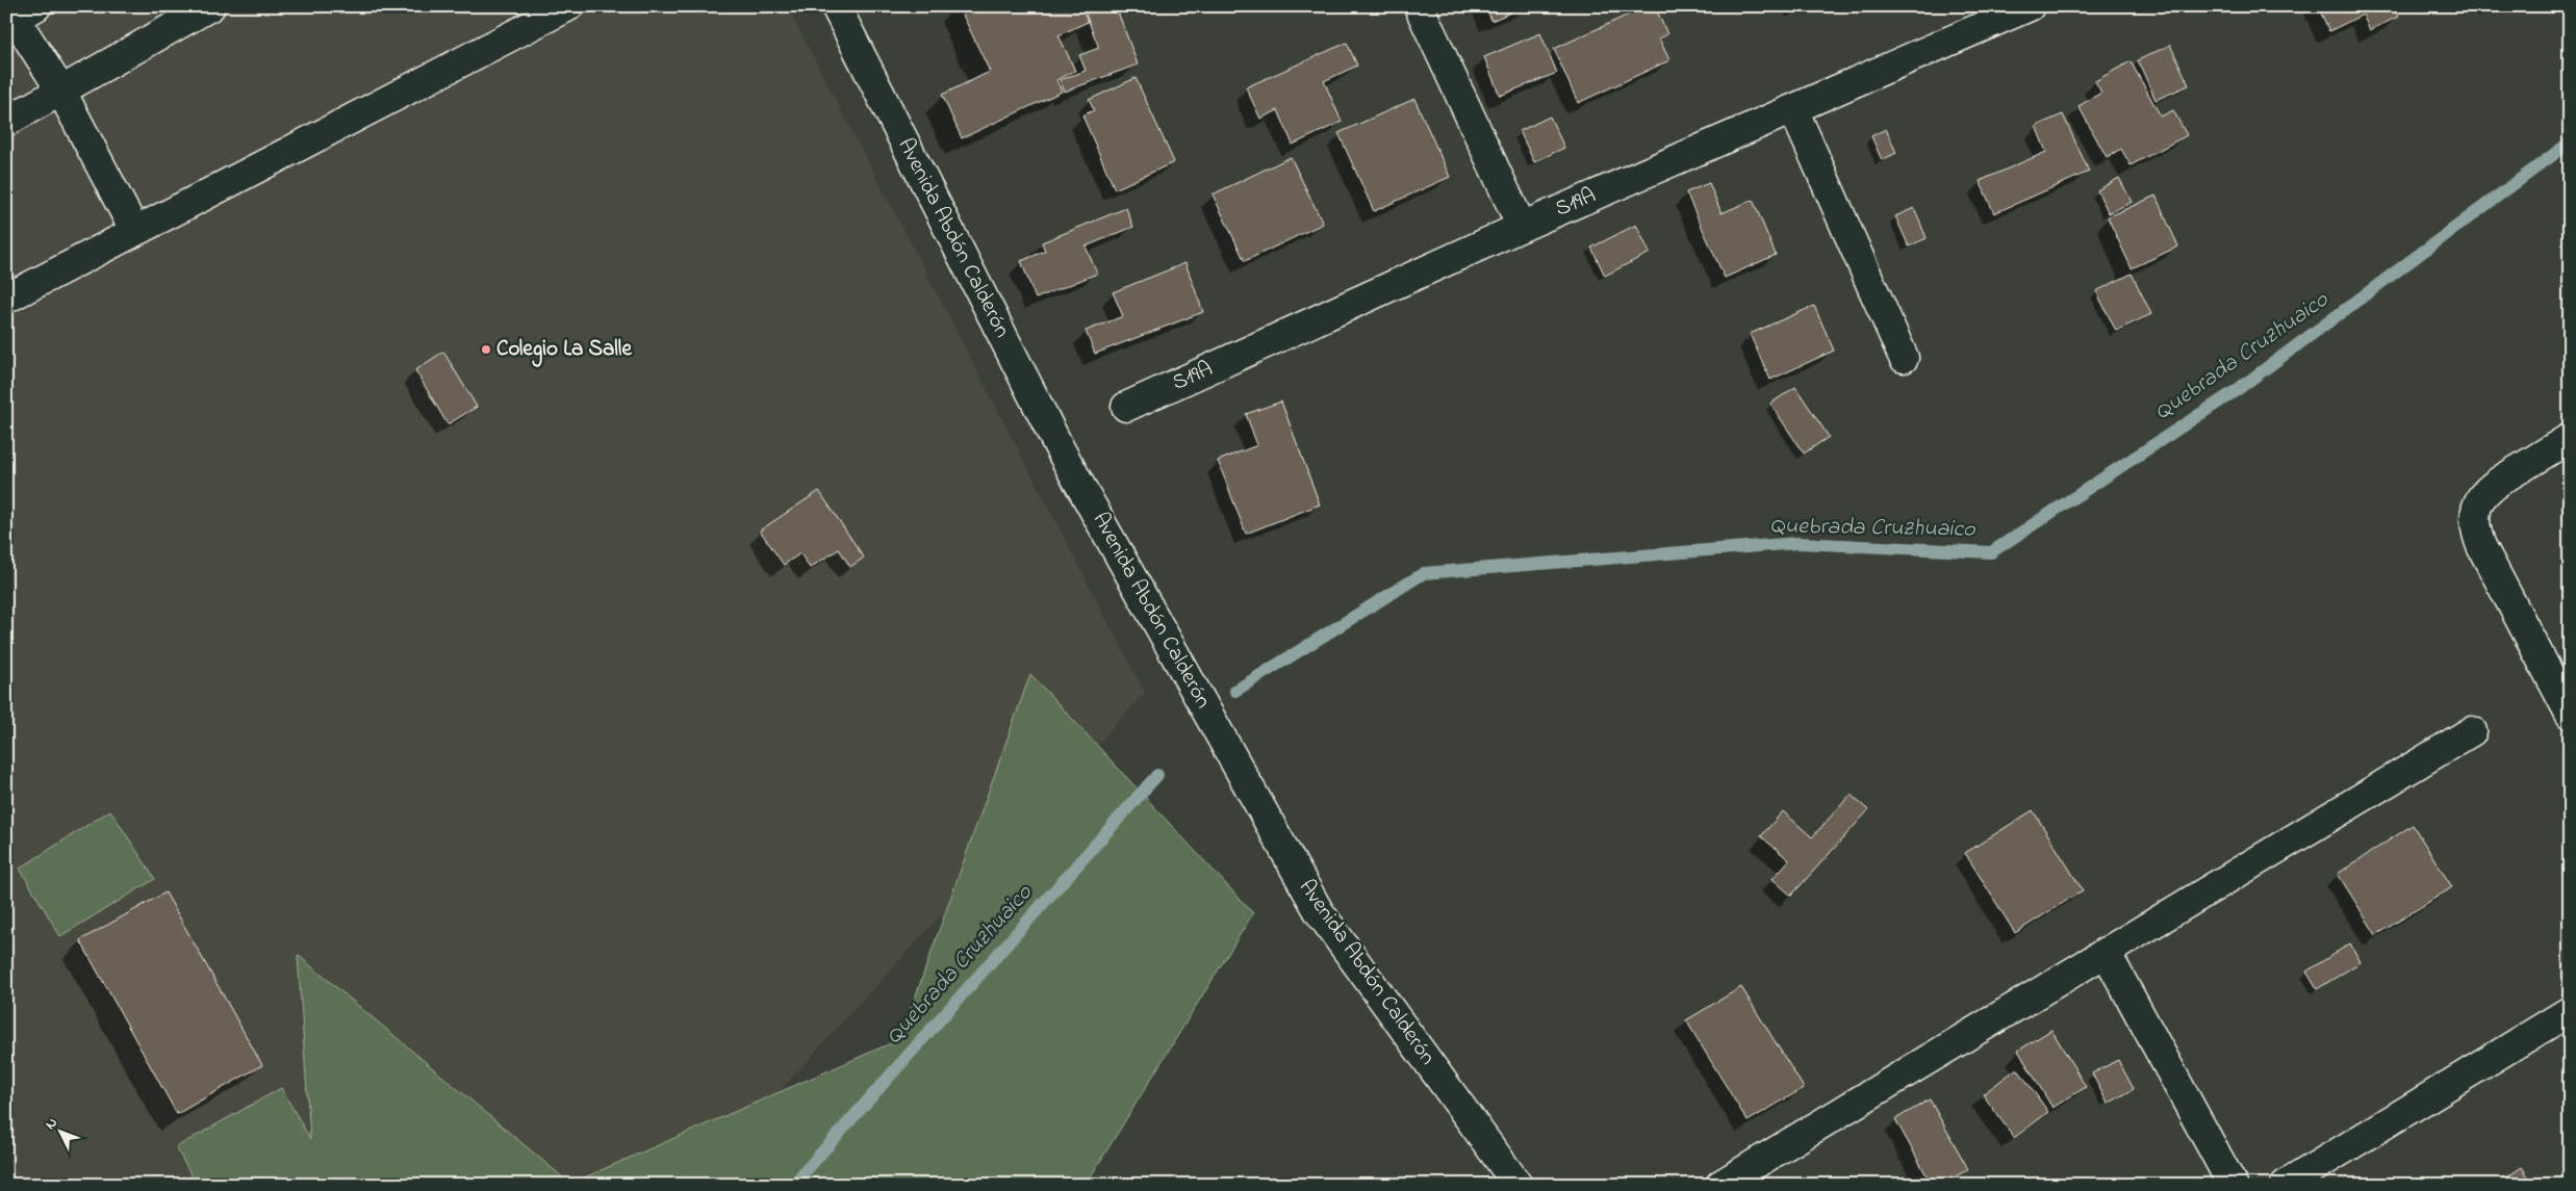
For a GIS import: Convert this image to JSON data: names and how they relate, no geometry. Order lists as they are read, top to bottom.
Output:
{
  "streets": {
    "street": ["S19A", "Avenida Abdón Calderón"]
  },
  "water": ["Quebrada Cruzhuaico"],
  "places": ["Colegio La Salle"],
  "north": "top left"
}
